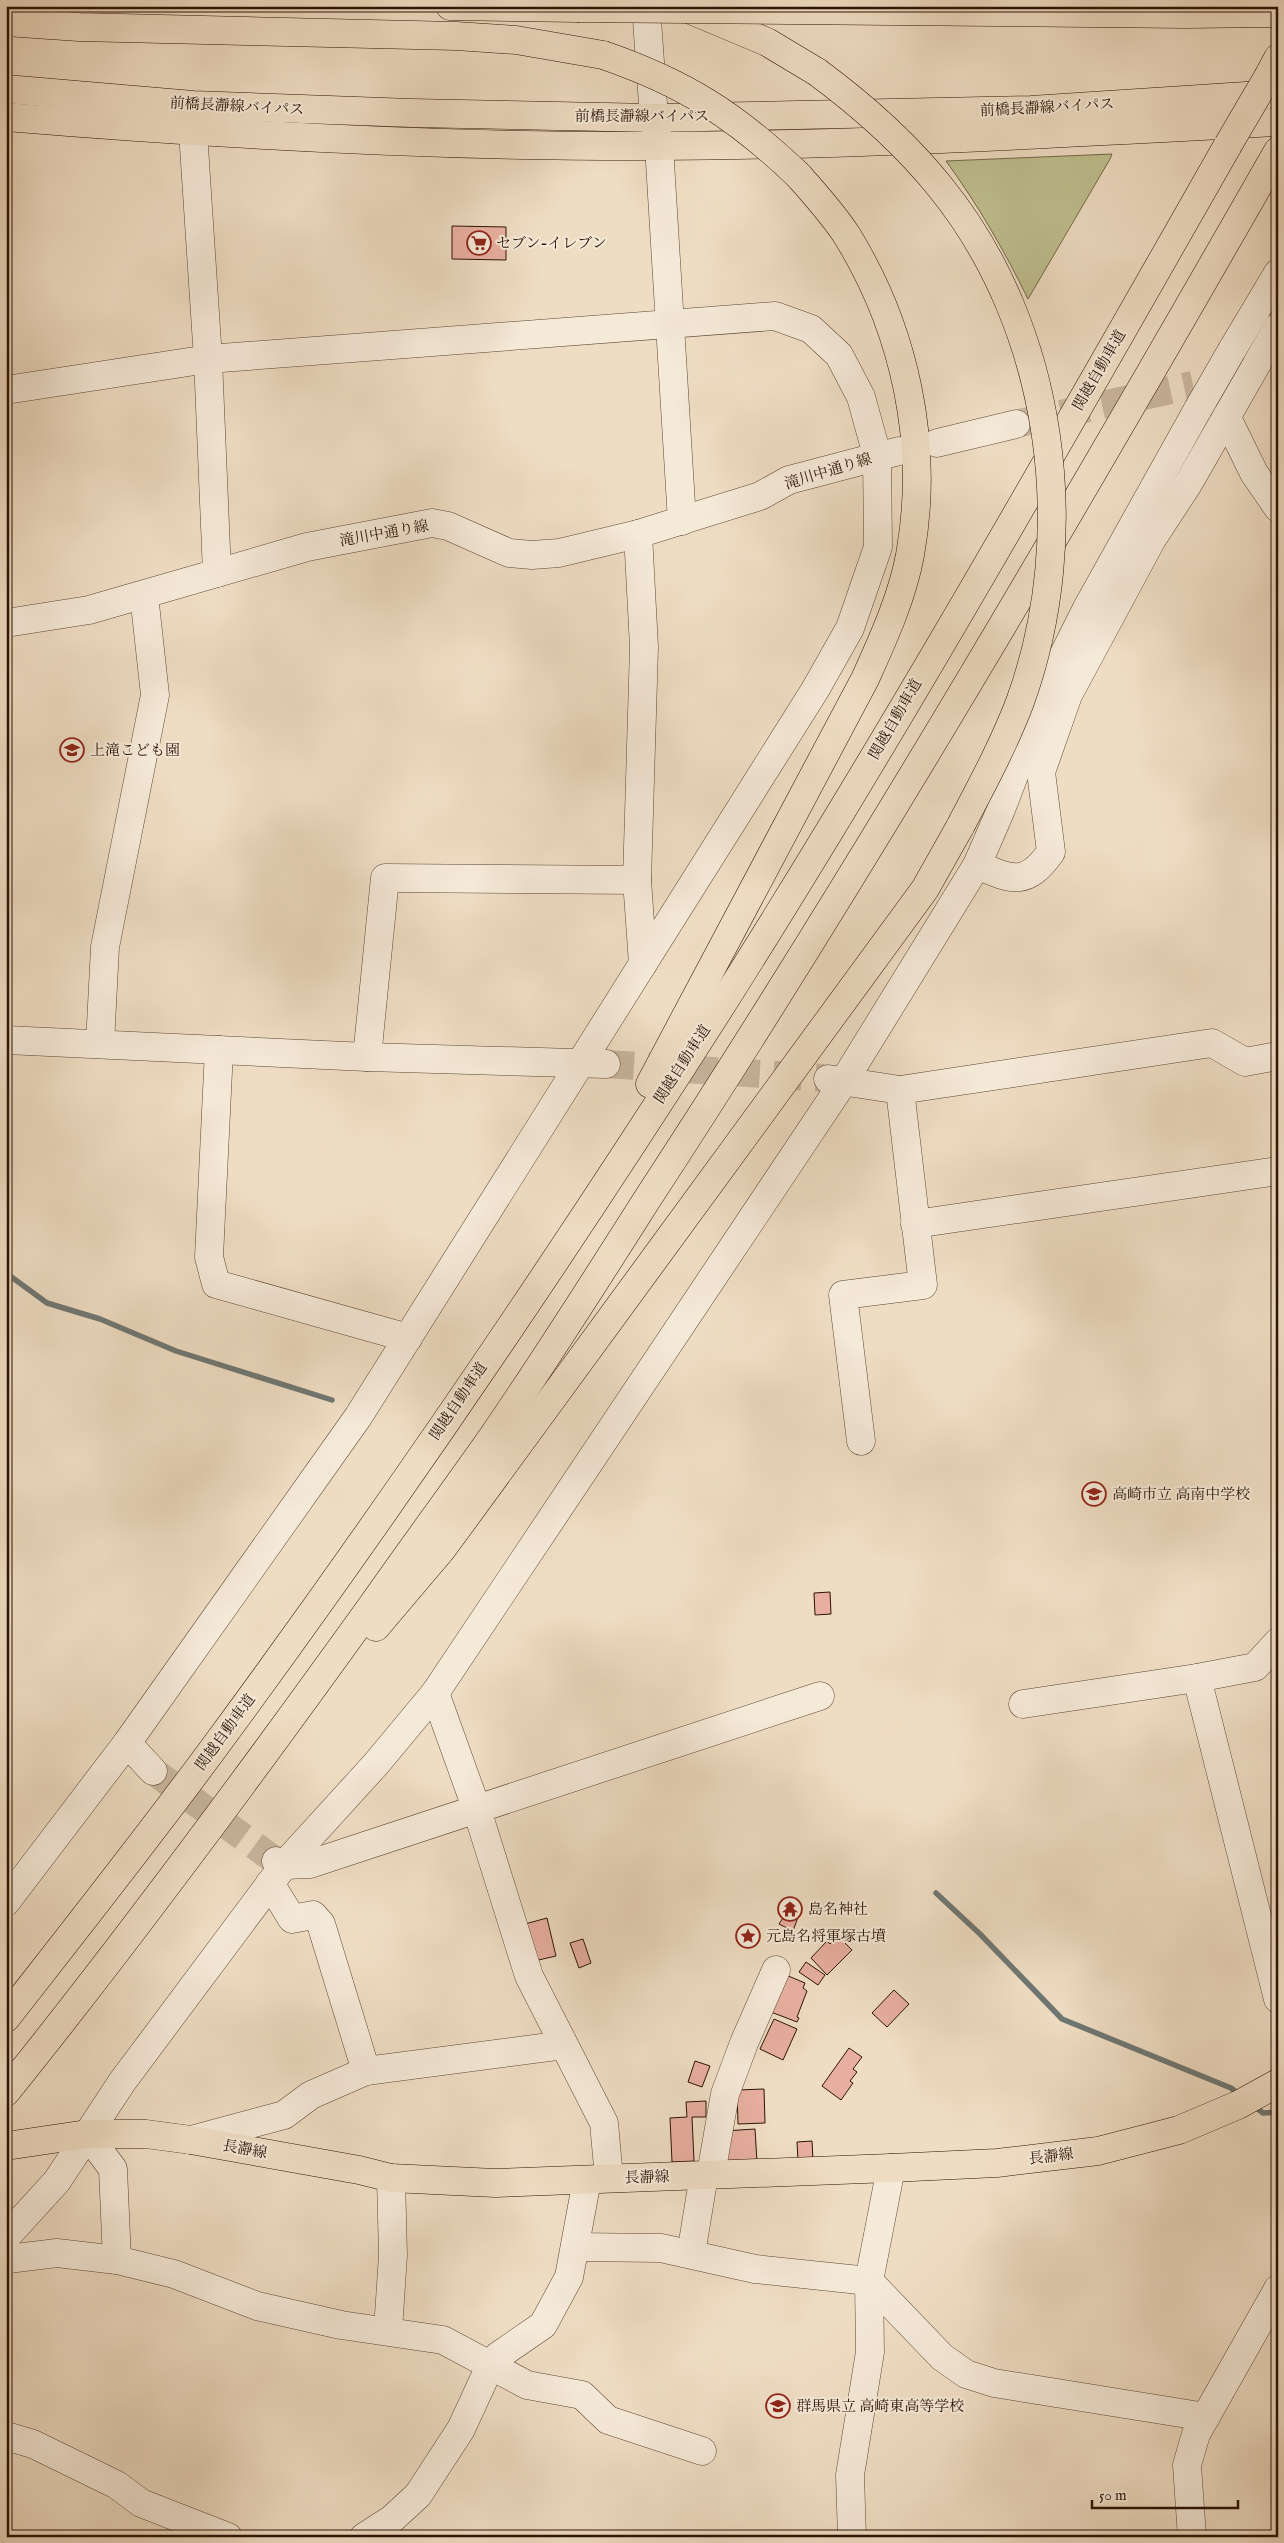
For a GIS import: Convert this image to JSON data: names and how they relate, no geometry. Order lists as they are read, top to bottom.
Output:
{
  "streets": {
    "main road": ["前橋長瀞線バイパス", "関越自動車道", "長瀞線"],
    "street": ["滝川中通り線"]
  },
  "crossings": [
    ["前橋長瀞線バイパス", "関越自動車道"]
  ],
  "places": {
    "supermarket": ["セブン-イレブン"],
    "school or university": ["上滝こども園", "高崎市立 高南中学校", "群馬県立 高崎東高等学校"],
    "temple": ["島名神社"],
    "place": ["元島名将軍塚古墳"]
  },
  "scale_bar": "50 m"
}
